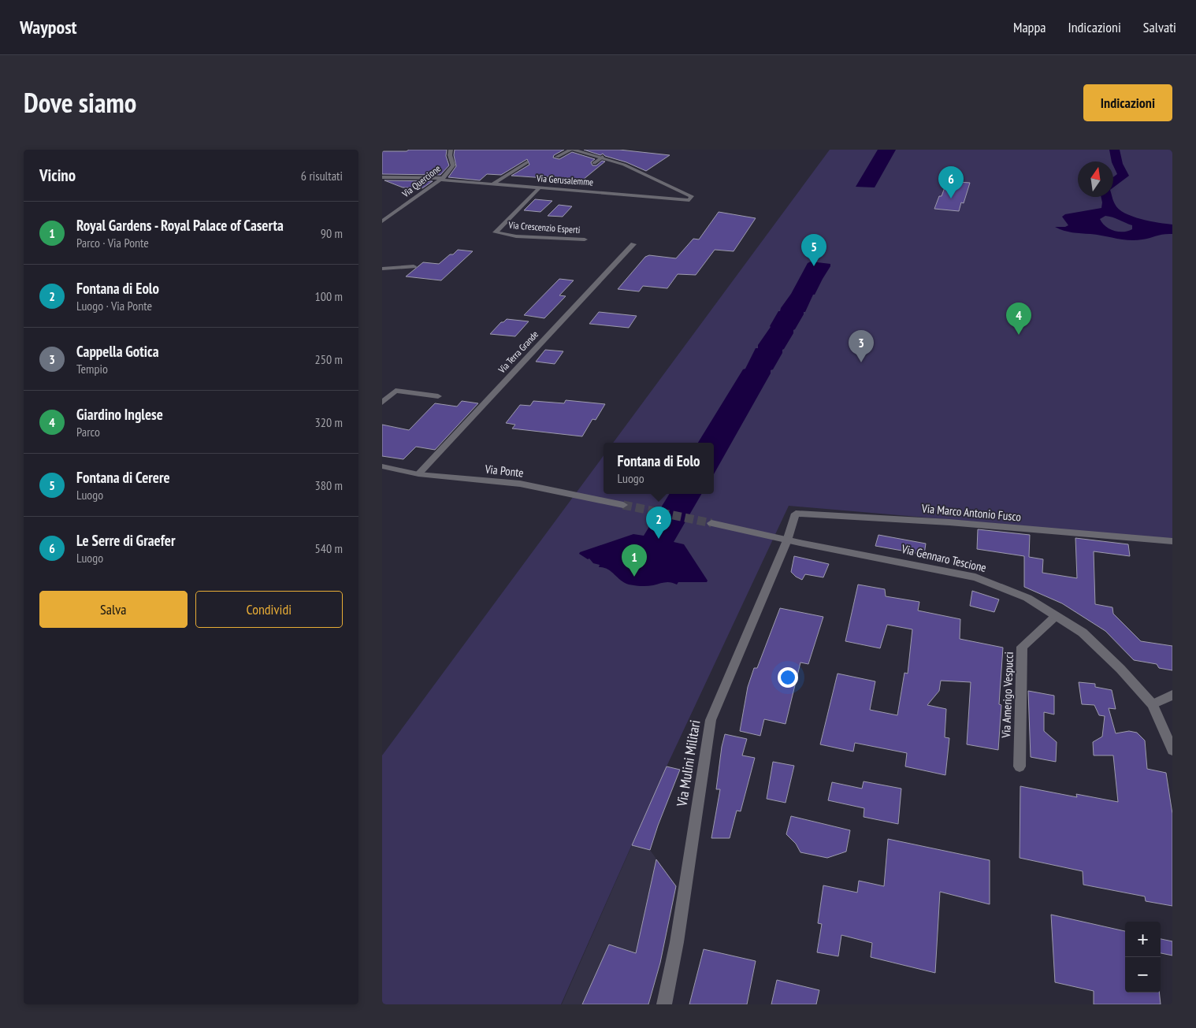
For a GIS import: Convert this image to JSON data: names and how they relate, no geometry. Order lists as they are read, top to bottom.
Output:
{
  "streets": {
    "street": [
      "Via Gerusalemme",
      "Via Quercione",
      "Via Crescenzio Esperti",
      "Via Terra Grande",
      "Via Ponte",
      "Via Marco Antonio Fusco",
      "Via Gennaro Tescione",
      "Via Amerigo Vespucci",
      "Via Mulini Militari"
    ]
  },
  "crossings": [
    ["Via Gerusalemme", "Via Quercione"],
    ["Via Gerusalemme", "Via Crescenzio Esperti"],
    ["Via Terra Grande", "Via Ponte"],
    ["Via Marco Antonio Fusco", "Via Gennaro Tescione"],
    ["Via Marco Antonio Fusco", "Via Mulini Militari"],
    ["Via Gennaro Tescione", "Via Amerigo Vespucci"],
    ["Via Gennaro Tescione", "Via Mulini Militari"]
  ],
  "north": "top",
  "page": {
    "header": "Waypost",
    "nav": ["Mappa", "Indicazioni", "Salvati"],
    "title": "Dove siamo",
    "buttons": [
      "Indicazioni",
      ["Salva", "Condividi"]
    ],
    "heading": ["Vicino", "6 risultati"],
    "pins": [
      "6",
      "5",
      "4",
      "3",
      "2",
      "1"
    ],
    "list": [
      {
        "mark": "1",
        "name": "Royal Gardens - Royal Palace of Caserta",
        "note": "Parco · Via Ponte",
        "value": "90 m"
      },
      {
        "mark": "2",
        "name": "Fontana di Eolo",
        "note": "Luogo · Via Ponte",
        "value": "100 m"
      },
      {
        "mark": "3",
        "name": "Cappella Gotica",
        "note": "Tempio",
        "value": "250 m"
      },
      {
        "mark": "4",
        "name": "Giardino Inglese",
        "note": "Parco",
        "value": "320 m"
      },
      {
        "mark": "5",
        "name": "Fontana di Cerere",
        "note": "Luogo",
        "value": "380 m"
      },
      {
        "mark": "6",
        "name": "Le Serre di Graefer",
        "note": "Luogo",
        "value": "540 m"
      }
    ],
    "popup": ["Fontana di Eolo", "Luogo"],
    "map_buttons": ["+", "−"]
  }
}
